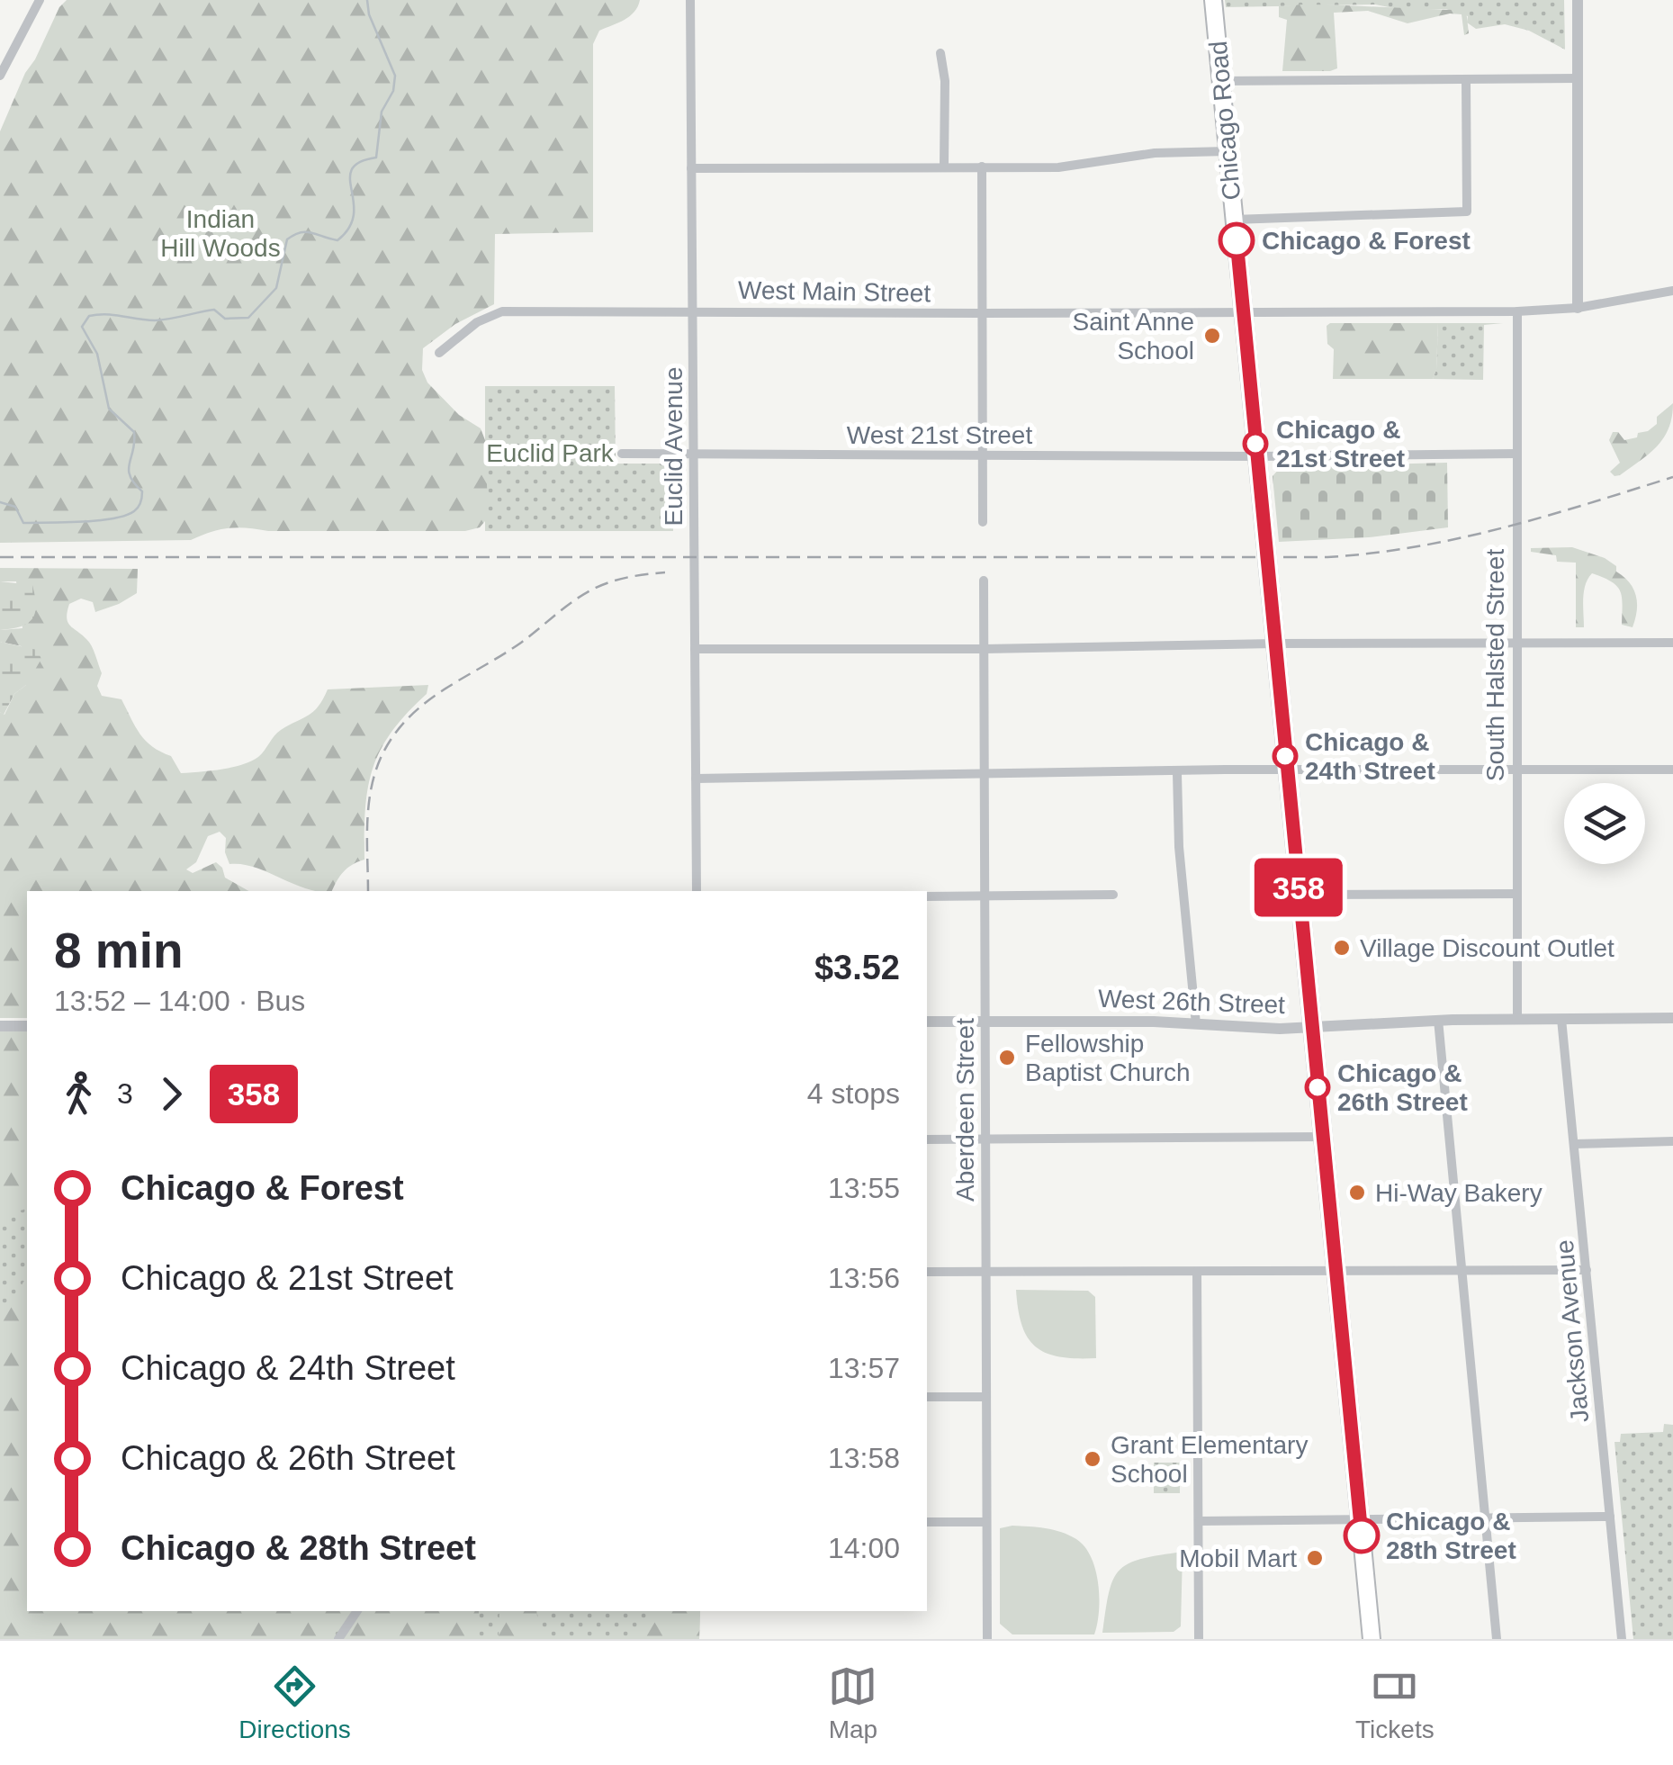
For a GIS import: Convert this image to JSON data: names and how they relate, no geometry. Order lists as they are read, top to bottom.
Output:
{
  "streets": {
    "main road": ["Chicago Road"],
    "street": [
      "West Main Street",
      "West 21st Street",
      "Euclid Avenue",
      "South Halsted Street",
      "West 26th Street",
      "Aberdeen Street",
      "Jackson Avenue"
    ]
  },
  "crossings": [
    ["Chicago Road", "West Main Street"],
    ["Chicago Road", "West 21st Street"],
    ["Chicago Road", "West 26th Street"],
    ["West Main Street", "Euclid Avenue"],
    ["West Main Street", "South Halsted Street"],
    ["West 21st Street", "Euclid Avenue"],
    ["West 21st Street", "South Halsted Street"],
    ["South Halsted Street", "West 26th Street"],
    ["West 26th Street", "Aberdeen Street"],
    ["West 26th Street", "Jackson Avenue"]
  ],
  "parks": ["Indian Hill Woods", "Euclid Park"],
  "places": [
    "Chicago & Forest",
    "Saint Anne School",
    "Chicago & 21st Street",
    "Chicago & 24th Street",
    "Village Discount Outlet",
    "Fellowship Baptist Church",
    "Chicago & 26th Street",
    "Hi-Way Bakery",
    "Grant Elementary School",
    "Chicago & 28th Street",
    "Mobil Mart"
  ],
  "lines": ["bus line 358"],
  "page": {
    "on_map": "358",
    "heading": ["8 min", "13:52 – 14:00 · Bus", "$3.52"],
    "legs": ["3", "358", "4 stops"],
    "list": [
      {
        "name": "Chicago & Forest",
        "value": "13:55"
      },
      {
        "name": "Chicago & 21st Street",
        "value": "13:56"
      },
      {
        "name": "Chicago & 24th Street",
        "value": "13:57"
      },
      {
        "name": "Chicago & 26th Street",
        "value": "13:58"
      },
      {
        "name": "Chicago & 28th Street",
        "value": "14:00"
      }
    ],
    "tabs": ["Directions", "Map", "Tickets"]
  }
}
